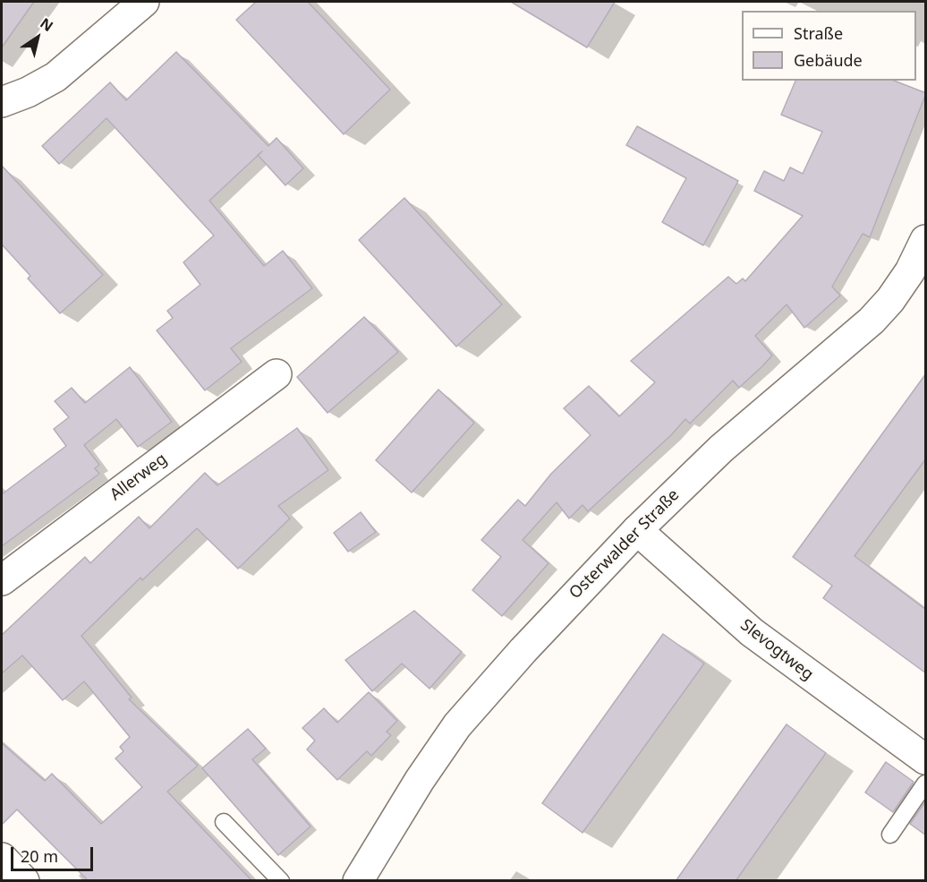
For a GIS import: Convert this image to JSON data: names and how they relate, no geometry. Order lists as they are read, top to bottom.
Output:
{
  "streets": {
    "street": ["Allerweg", "Osterwalder Straße", "Slevogtweg"]
  },
  "crossings": [
    ["Osterwalder Straße", "Slevogtweg"]
  ],
  "legend": ["Straße", "Gebäude"],
  "scale_bar": "20 m",
  "north": "top right"
}
